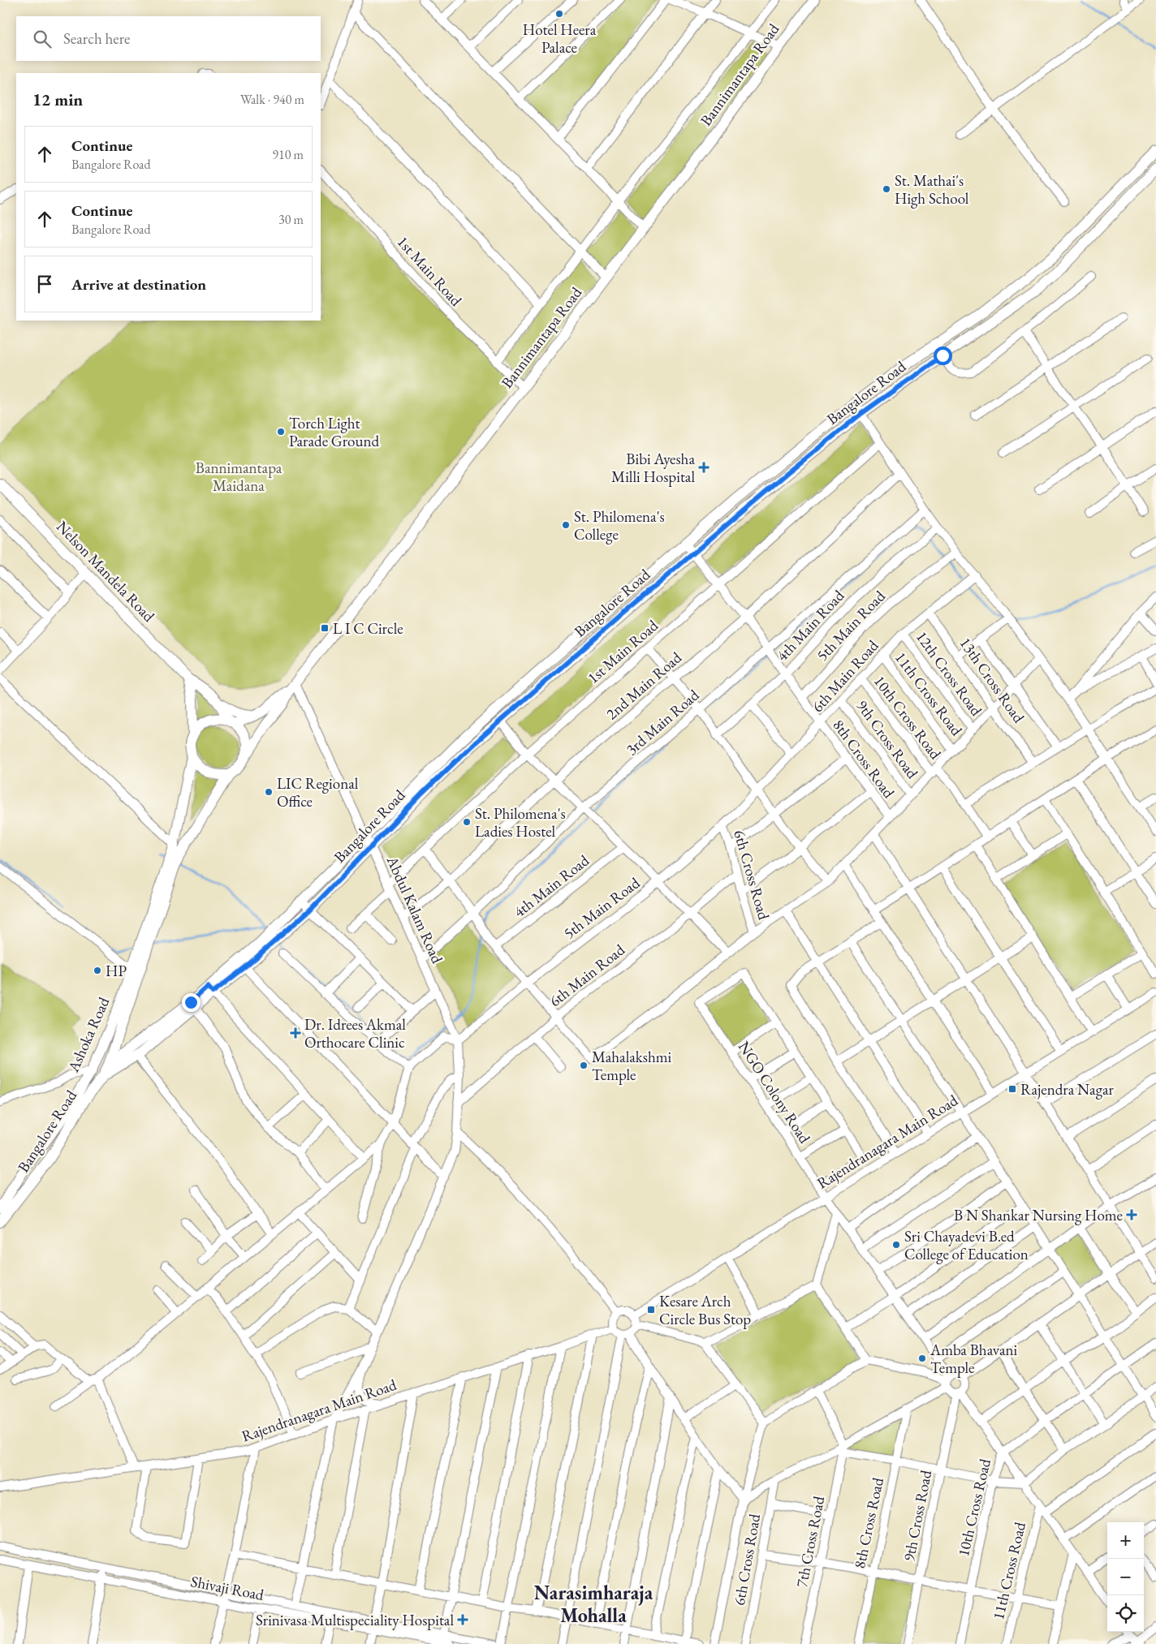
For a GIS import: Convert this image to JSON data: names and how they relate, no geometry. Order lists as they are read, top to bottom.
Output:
{
  "streets": {
    "main road": [
      "Bannimantapa Road",
      "Bangalore Road",
      "Nelson Mandela Road",
      "Ashoka Road"
    ],
    "street": [
      "1st Main Road",
      "4th Main Road",
      "5th Main Road",
      "12th Cross Road",
      "6th Main Road",
      "13th Cross Road",
      "2nd Main Road",
      "11th Cross Road",
      "10th Cross Road",
      "3rd Main Road",
      "9th Cross Road",
      "8th Cross Road",
      "6th Cross Road",
      "Abdul Kalam Road",
      "NGO Colony Road",
      "Rajendranagara Main Road",
      "7th Cross Road",
      "Shivaji Road"
    ]
  },
  "crossings": [
    ["Bannimantapa Road", "1st Main Road"],
    ["Bannimantapa Road", "Abdul Kalam Road"],
    ["1st Main Road", "Abdul Kalam Road"],
    ["Bangalore Road", "Abdul Kalam Road"],
    ["Bangalore Road", "Ashoka Road"],
    ["4th Main Road", "8th Cross Road"],
    ["5th Main Road", "6th Main Road"],
    ["5th Main Road", "8th Cross Road"],
    ["5th Main Road", "6th Cross Road"],
    ["5th Main Road", "Abdul Kalam Road"],
    ["12th Cross Road", "6th Main Road"],
    ["6th Main Road", "13th Cross Road"],
    ["6th Main Road", "11th Cross Road"],
    ["6th Main Road", "10th Cross Road"],
    ["6th Main Road", "9th Cross Road"],
    ["6th Main Road", "8th Cross Road"],
    ["6th Main Road", "6th Cross Road"],
    ["2nd Main Road", "Abdul Kalam Road"],
    ["3rd Main Road", "8th Cross Road"],
    ["3rd Main Road", "Abdul Kalam Road"],
    ["9th Cross Road", "NGO Colony Road"],
    ["NGO Colony Road", "Rajendranagara Main Road"]
  ],
  "districts": ["Narasimharaja Mohalla"],
  "parks": ["Bannimantapa Maidana"],
  "places": {
    "other": [
      "Hotel Heera Palace",
      "St. Mathai's High School",
      "Torch Light Parade Ground",
      "St. Philomena's College",
      "LIC Regional Office",
      "St. Philomena's Ladies Hostel",
      "HP",
      "Mahalakshmi Temple",
      "Sri Chayadevi B.ed College of Education",
      "Amba Bhavani Temple"
    ],
    "health": [
      "Bibi Ayesha Milli Hospital",
      "Dr. Idrees Akmal Orthocare Clinic",
      "B N Shankar Nursing Home",
      "Srinivasa Multispeciality Hospital"
    ],
    "transit": ["L I C Circle", "Rajendra Nagar", "Kesare Arch Circle Bus Stop"]
  },
  "page": {
    "search": "Search here",
    "heading": ["12 min", "Walk · 940 m"],
    "list": [
      ["Continue", "Bangalore Road", "910 m"],
      ["Continue", "Bangalore Road", "30 m"],
      "Arrive at destination"
    ],
    "map_buttons": ["+", "−"]
  }
}
